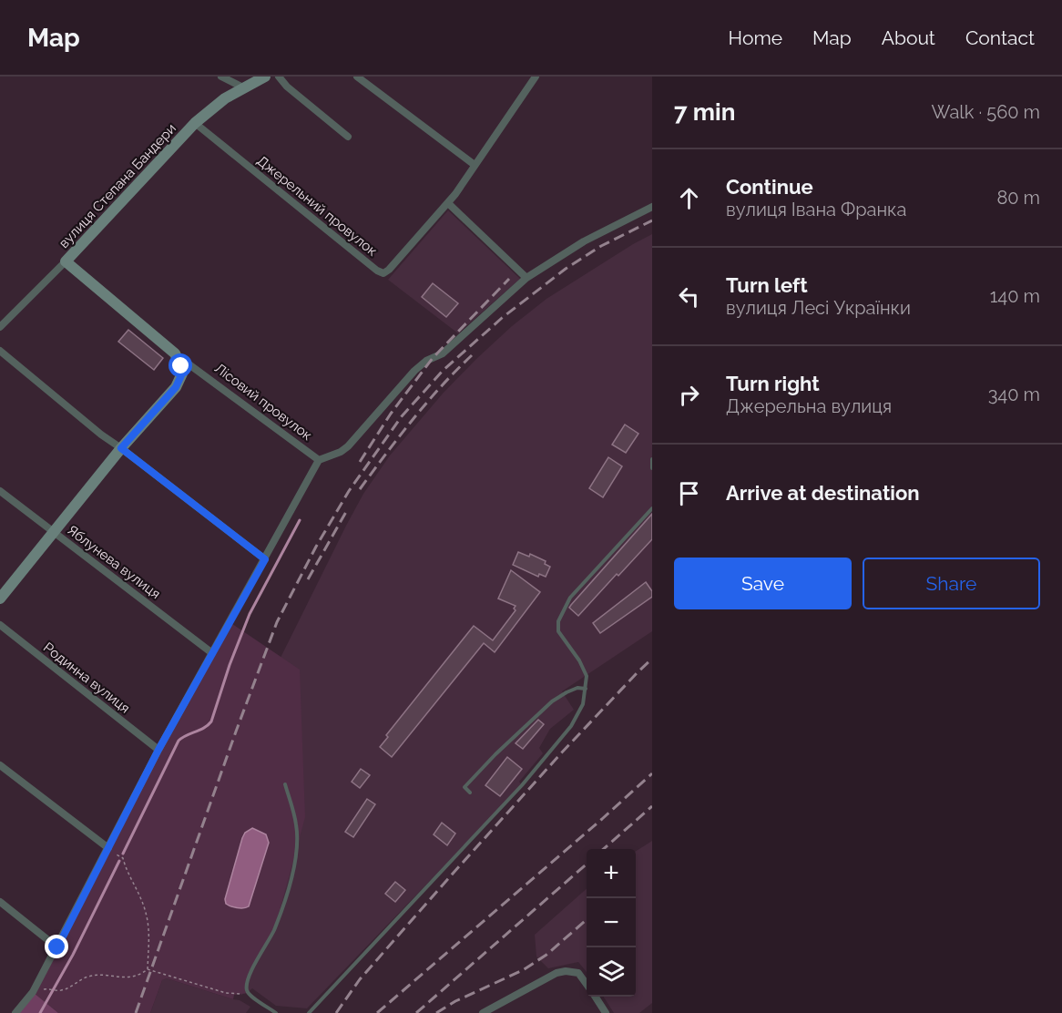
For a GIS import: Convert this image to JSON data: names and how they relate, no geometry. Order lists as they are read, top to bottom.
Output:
{
  "streets": {
    "street": [
      "вулиця Степана Бандери",
      "Джерельний провулок",
      "Лісовий провулок",
      "Яблунева вулиця",
      "Родинна вулиця"
    ]
  },
  "crossings": [
    ["вулиця Степана Бандери", "Джерельний провулок"],
    ["вулиця Степана Бандери", "Лісовий провулок"]
  ],
  "page": {
    "header": "Map",
    "nav": [
      "Home",
      "Map",
      "About",
      "Contact"
    ],
    "heading": ["7 min", "Walk · 560 m"],
    "list": [
      ["Continue", "вулиця Івана Франка", "80 m"],
      ["Turn left", "вулиця Лесі Українки", "140 m"],
      ["Turn right", "Джерельна вулиця", "340 m"],
      "Arrive at destination"
    ],
    "buttons": ["Save", "Share"],
    "map_buttons": ["+", "−"]
  }
}
